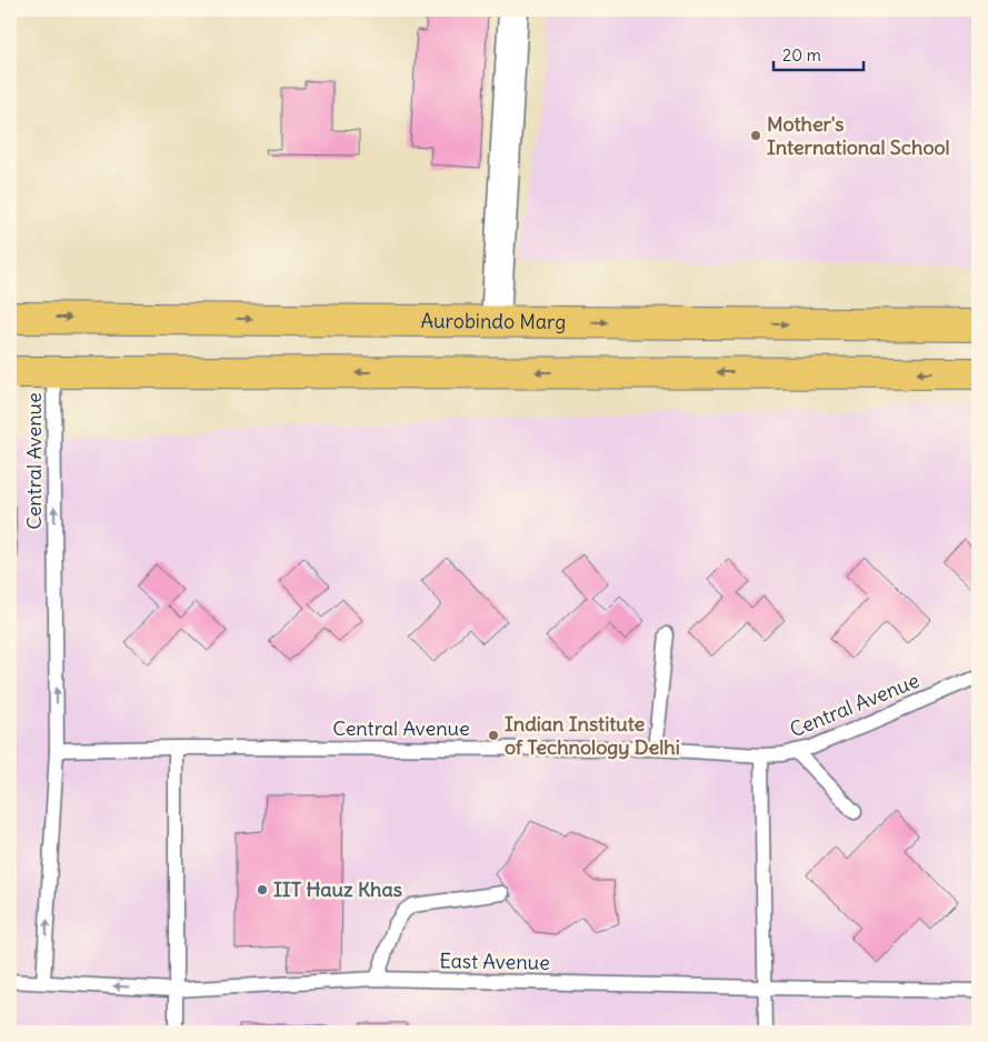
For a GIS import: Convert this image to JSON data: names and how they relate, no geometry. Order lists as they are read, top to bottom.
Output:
{
  "streets": {
    "highway": ["Aurobindo Marg"],
    "lane": ["Central Avenue", "East Avenue"]
  },
  "crossings": [
    ["Central Avenue", "East Avenue"]
  ],
  "one_way": ["Central Avenue"],
  "places": ["Mother's International School", "Indian Institute of Technology Delhi", "IIT Hauz Khas"],
  "scale_bar": "20 m"
}
